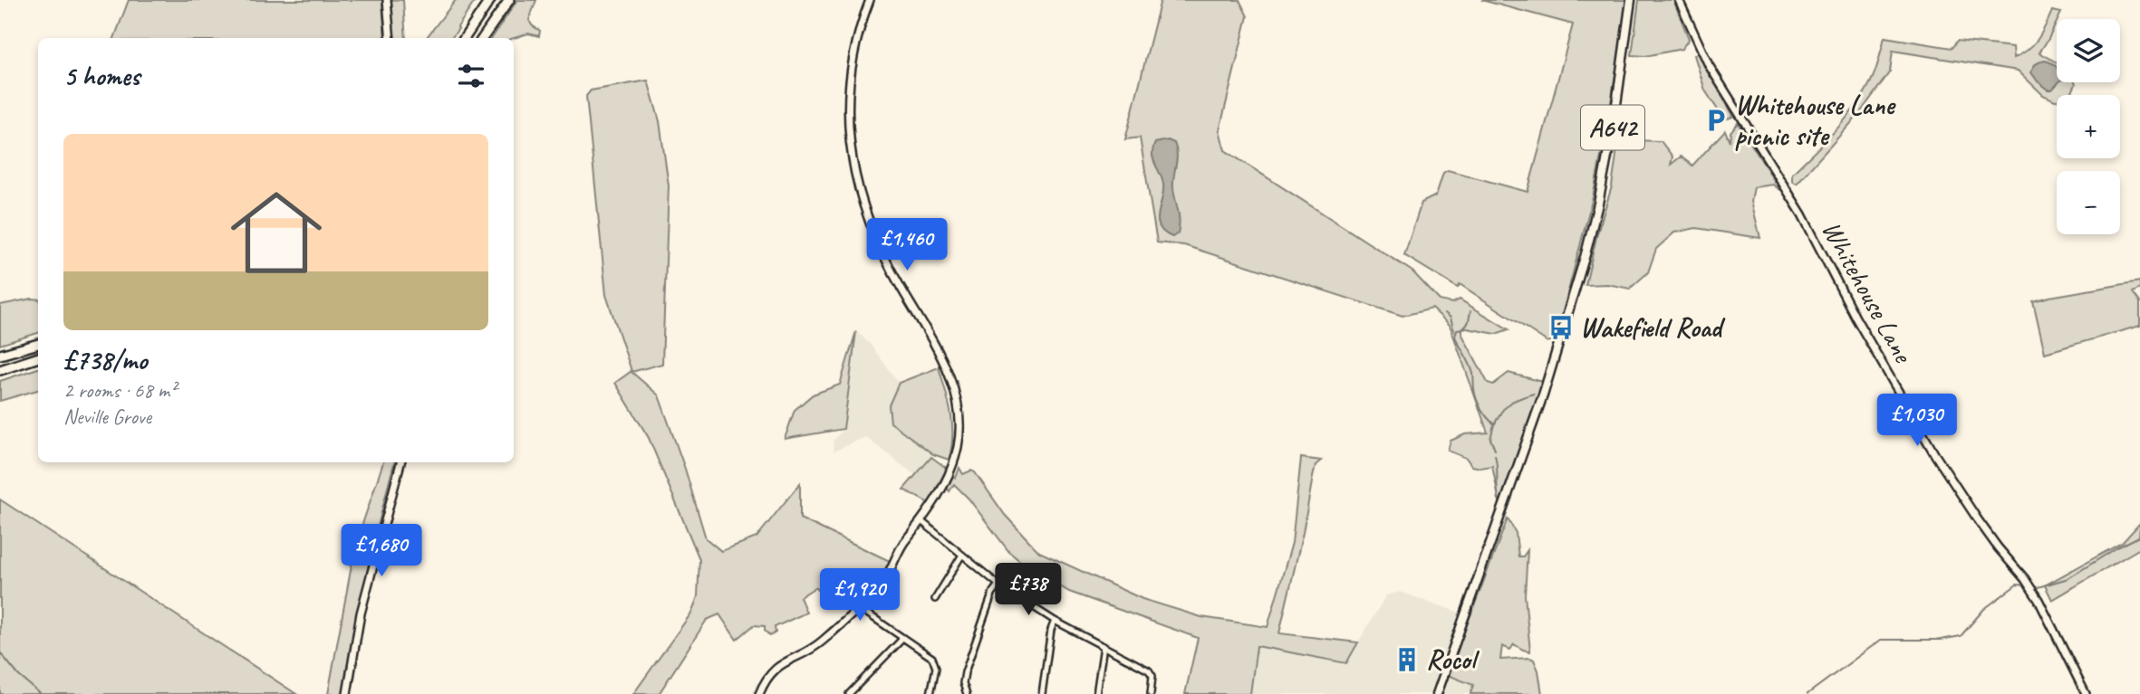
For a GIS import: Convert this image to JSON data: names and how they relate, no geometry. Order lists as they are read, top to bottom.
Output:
{
  "streets": {
    "main road": ["A642"],
    "street": ["Whitehouse Lane"]
  },
  "places": {
    "parking": ["Whitehouse Lane picnic site"],
    "bus stop": ["Wakefield Road"],
    "building": ["Rocol"]
  },
  "page": {
    "map_buttons": ["+", "−"],
    "heading": "5 homes",
    "list": [
      {
        "name": "£738/mo",
        "note": "2 rooms · 68 m² · Neville Grove"
      }
    ],
    "price": [
      "£1,460",
      "£1,030",
      "£1,680",
      "£738",
      "£1,920"
    ]
  }
}
